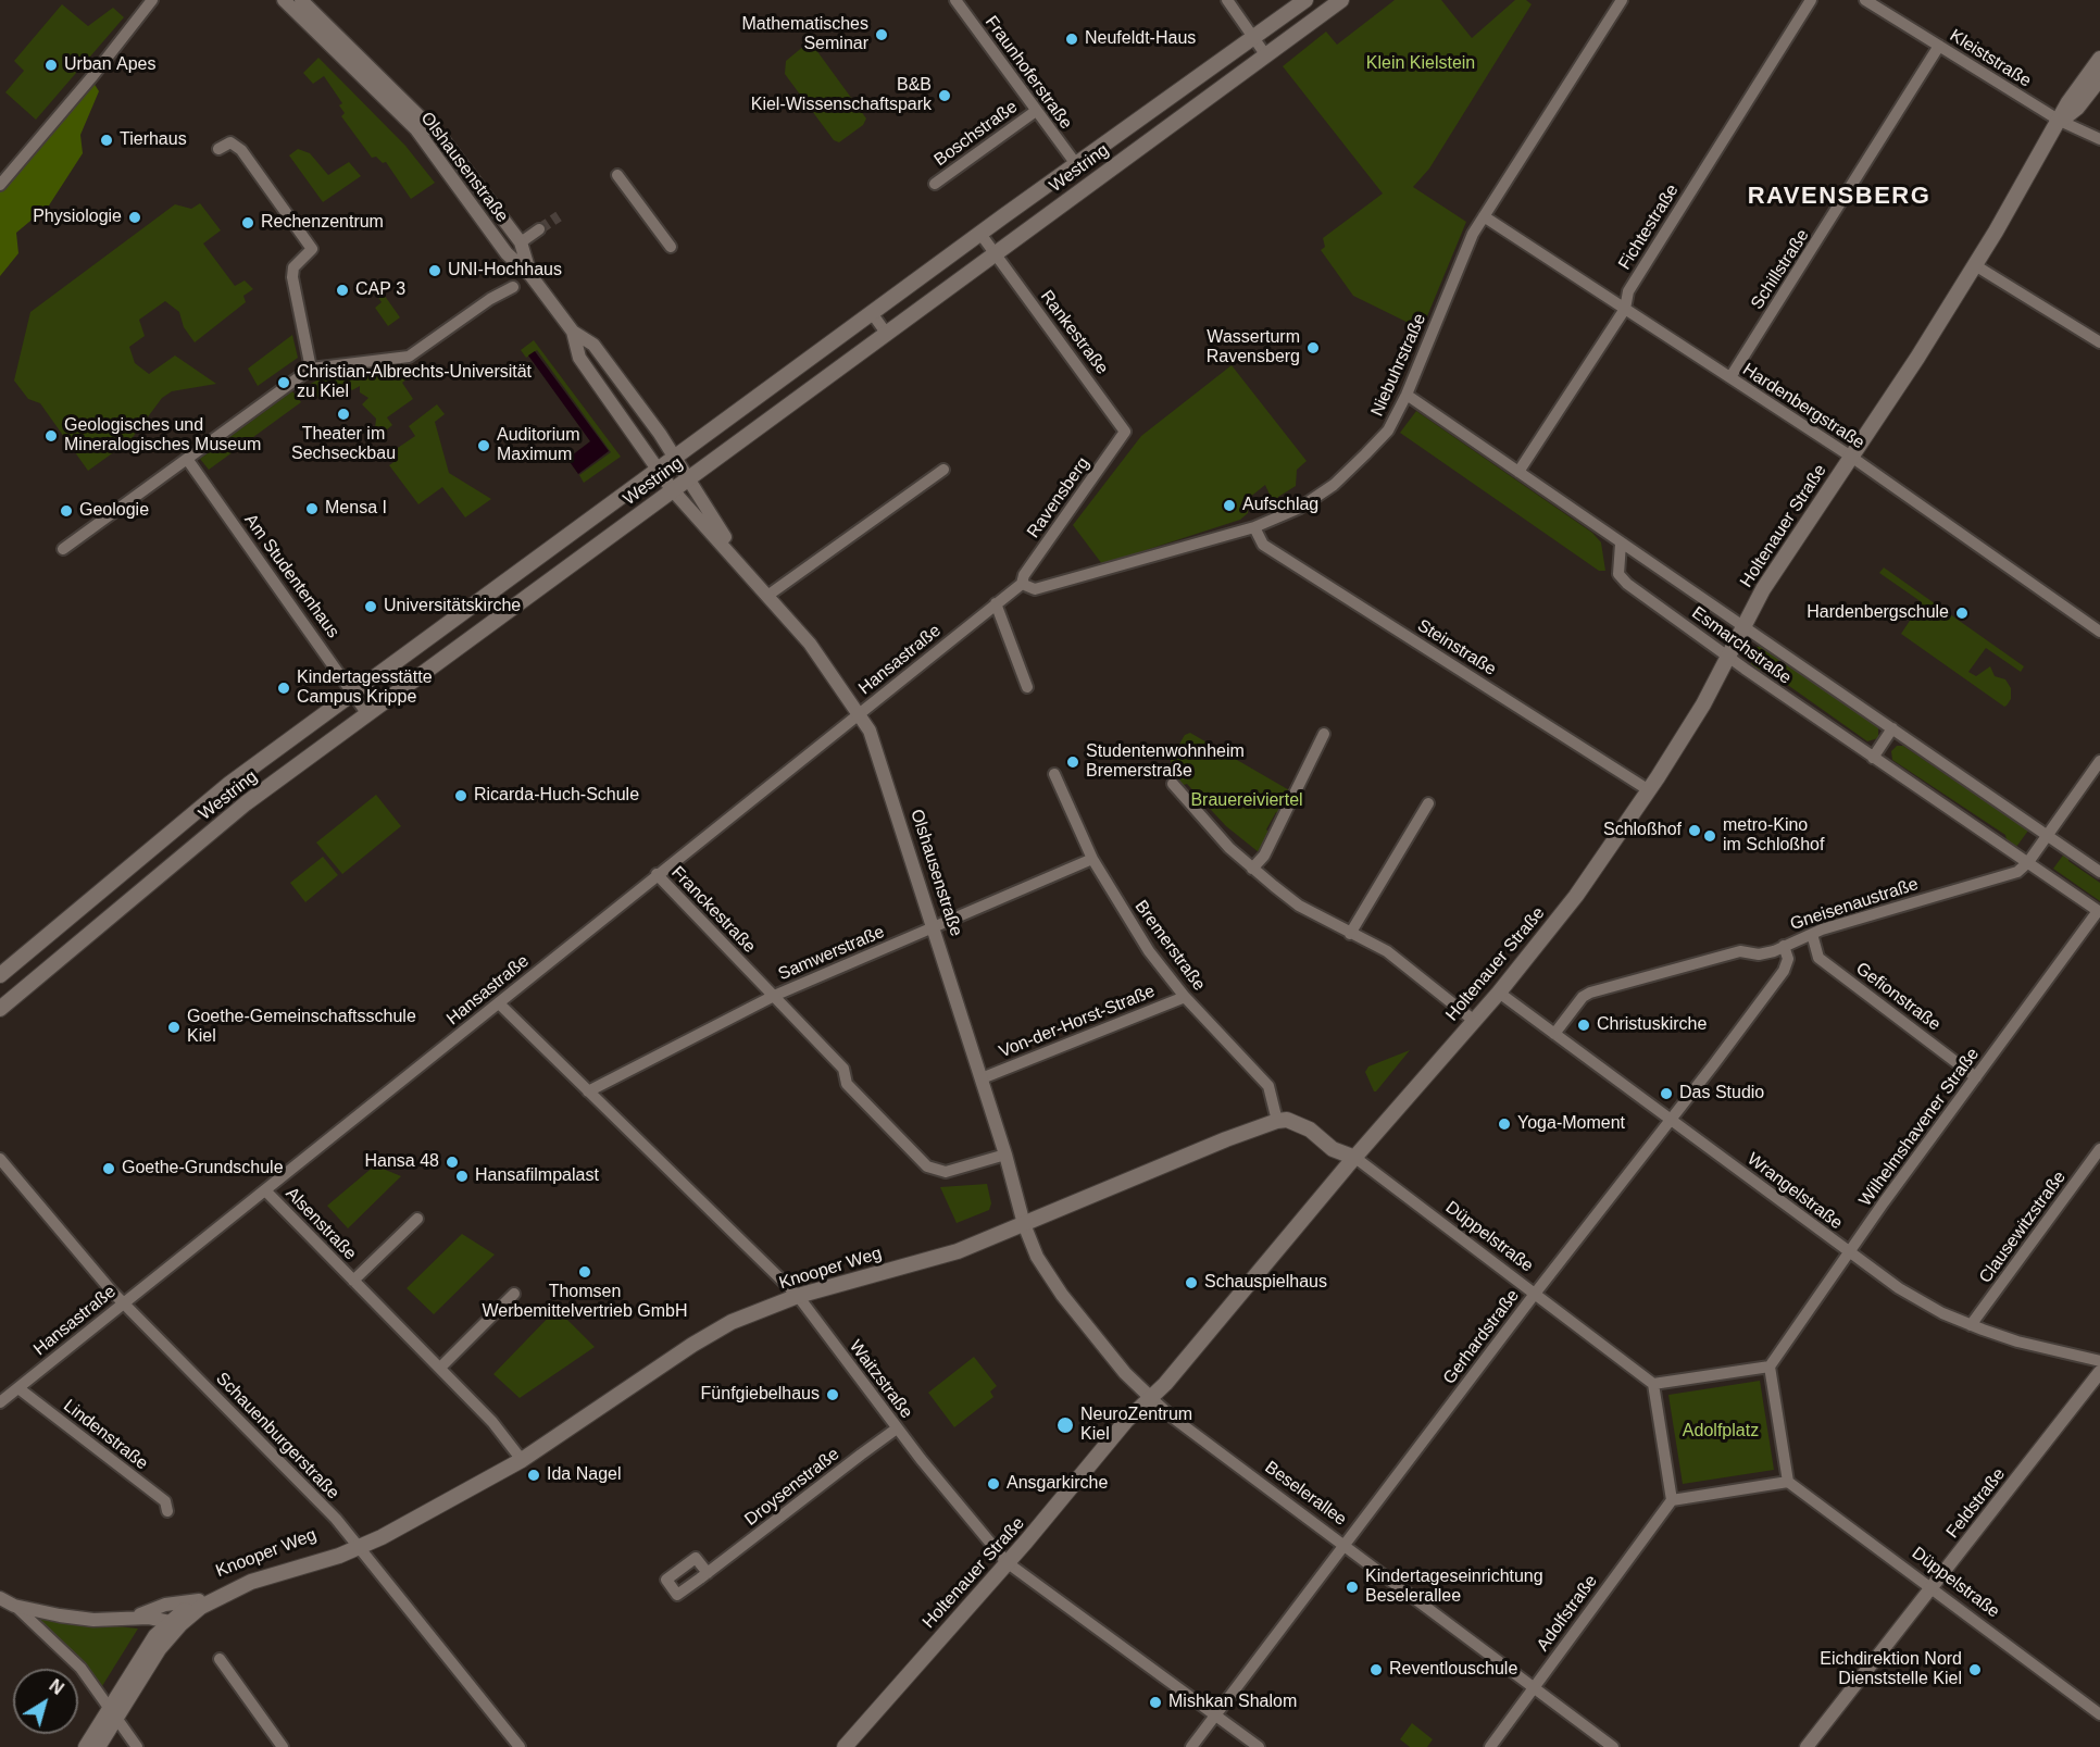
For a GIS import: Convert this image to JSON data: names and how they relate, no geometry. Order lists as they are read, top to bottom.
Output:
{
  "streets": {
    "main road": [
      "Westring",
      "Holtenauer Straße",
      "Düppelstraße",
      "Knooper Weg"
    ],
    "street": [
      "Kleiststraße",
      "Fraunhoferstraße",
      "Boschstraße",
      "Olshausenstraße",
      "Fichtestraße",
      "Schillstraße",
      "Rankestraße",
      "Niebuhrstraße",
      "Hardenbergstraße",
      "Ravensberg",
      "Am Studentenhaus",
      "Esmarchstraße",
      "Steinstraße",
      "Hansastraße",
      "Gneisenaustraße",
      "Franckestraße",
      "Bremerstraße",
      "Samwerstraße",
      "Gefionstraße",
      "Von-der-Horst-Straße",
      "Wilhelmshavener Straße",
      "Wrangelstraße",
      "Alsenstraße",
      "Clausewitzstraße",
      "Gerhardstraße",
      "Waitzstraße",
      "Lindenstraße",
      "Schauenburgerstraße",
      "Droysenstraße",
      "Beselerallee",
      "Feldstraße",
      "Adolfstraße"
    ]
  },
  "crossings": [
    ["Kleiststraße", "Schillstraße"],
    ["Kleiststraße", "Holtenauer Straße"],
    ["Fraunhoferstraße", "Boschstraße"],
    ["Fraunhoferstraße", "Westring"],
    ["Olshausenstraße", "Westring"],
    ["Olshausenstraße", "Hansastraße"],
    ["Olshausenstraße", "Franckestraße"],
    ["Olshausenstraße", "Samwerstraße"],
    ["Olshausenstraße", "Von-der-Horst-Straße"],
    ["Olshausenstraße", "Knooper Weg"],
    ["Olshausenstraße", "Beselerallee"],
    ["Westring", "Rankestraße"],
    ["Westring", "Am Studentenhaus"],
    ["Fichtestraße", "Hardenbergstraße"],
    ["Fichtestraße", "Esmarchstraße"],
    ["Schillstraße", "Hardenbergstraße"],
    ["Rankestraße", "Ravensberg"],
    ["Niebuhrstraße", "Hardenbergstraße"],
    ["Niebuhrstraße", "Ravensberg"],
    ["Niebuhrstraße", "Esmarchstraße"],
    ["Niebuhrstraße", "Steinstraße"],
    ["Hardenbergstraße", "Holtenauer Straße"],
    ["Holtenauer Straße", "Esmarchstraße"],
    ["Holtenauer Straße", "Steinstraße"],
    ["Holtenauer Straße", "Wrangelstraße"],
    ["Holtenauer Straße", "Düppelstraße"],
    ["Holtenauer Straße", "Waitzstraße"],
    ["Holtenauer Straße", "Beselerallee"],
    ["Esmarchstraße", "Gneisenaustraße"],
    ["Esmarchstraße", "Wilhelmshavener Straße"],
    ["Hansastraße", "Franckestraße"],
    ["Hansastraße", "Alsenstraße"],
    ["Hansastraße", "Waitzstraße"],
    ["Hansastraße", "Lindenstraße"],
    ["Hansastraße", "Schauenburgerstraße"],
    ["Gneisenaustraße", "Gefionstraße"],
    ["Gneisenaustraße", "Wrangelstraße"],
    ["Gneisenaustraße", "Gerhardstraße"],
    ["Franckestraße", "Samwerstraße"],
    ["Bremerstraße", "Samwerstraße"],
    ["Bremerstraße", "Von-der-Horst-Straße"],
    ["Bremerstraße", "Düppelstraße"],
    ["Bremerstraße", "Knooper Weg"],
    ["Samwerstraße", "Waitzstraße"],
    ["Gefionstraße", "Wilhelmshavener Straße"],
    ["Wilhelmshavener Straße", "Wrangelstraße"],
    ["Wrangelstraße", "Clausewitzstraße"],
    ["Wrangelstraße", "Gerhardstraße"],
    ["Alsenstraße", "Knooper Weg"],
    ["Düppelstraße", "Knooper Weg"],
    ["Düppelstraße", "Gerhardstraße"],
    ["Düppelstraße", "Feldstraße"],
    ["Knooper Weg", "Waitzstraße"],
    ["Knooper Weg", "Schauenburgerstraße"],
    ["Knooper Weg", "Beselerallee"],
    ["Gerhardstraße", "Waitzstraße"],
    ["Gerhardstraße", "Beselerallee"],
    ["Waitzstraße", "Droysenstraße"],
    ["Beselerallee", "Adolfstraße"]
  ],
  "districts": ["RAVENSBERG"],
  "parks": ["Klein Kielstein", "Brauereiviertel", "Adolfplatz"],
  "places": [
    "Mathematisches Seminar",
    "Neufeldt-Haus",
    "Urban Apes",
    "B&B Kiel-Wissenschaftspark",
    "Tierhaus",
    "Physiologie",
    "Rechenzentrum",
    "UNI-Hochhaus",
    "CAP 3",
    "Wasserturm Ravensberg",
    "Christian-Albrechts-Universität zu Kiel",
    "Theater im Sechseckbau",
    "Geologisches und Mineralogisches Museum",
    "Auditorium Maximum",
    "Aufschlag",
    "Mensa I",
    "Geologie",
    "Universitätskirche",
    "Hardenbergschule",
    "Kindertagesstätte Campus Krippe",
    "Studentenwohnheim Bremerstraße",
    "Ricarda-Huch-Schule",
    "Schloßhof",
    "metro-Kino im Schloßhof",
    "Christuskirche",
    "Goethe-Gemeinschaftsschule Kiel",
    "Das Studio",
    "Yoga-Moment",
    "Hansa 48",
    "Goethe-Grundschule",
    "Hansafilmpalast",
    "Thomsen Werbemittelvertrieb GmbH",
    "Schauspielhaus",
    "Fünfgiebelhaus",
    "NeuroZentrum Kiel",
    "Ida Nagel",
    "Ansgarkirche",
    "Kindertageseinrichtung Beselerallee",
    "Reventlouschule",
    "Eichdirektion Nord Dienststelle Kiel",
    "Mishkan Shalom"
  ],
  "north": "top right"
}
